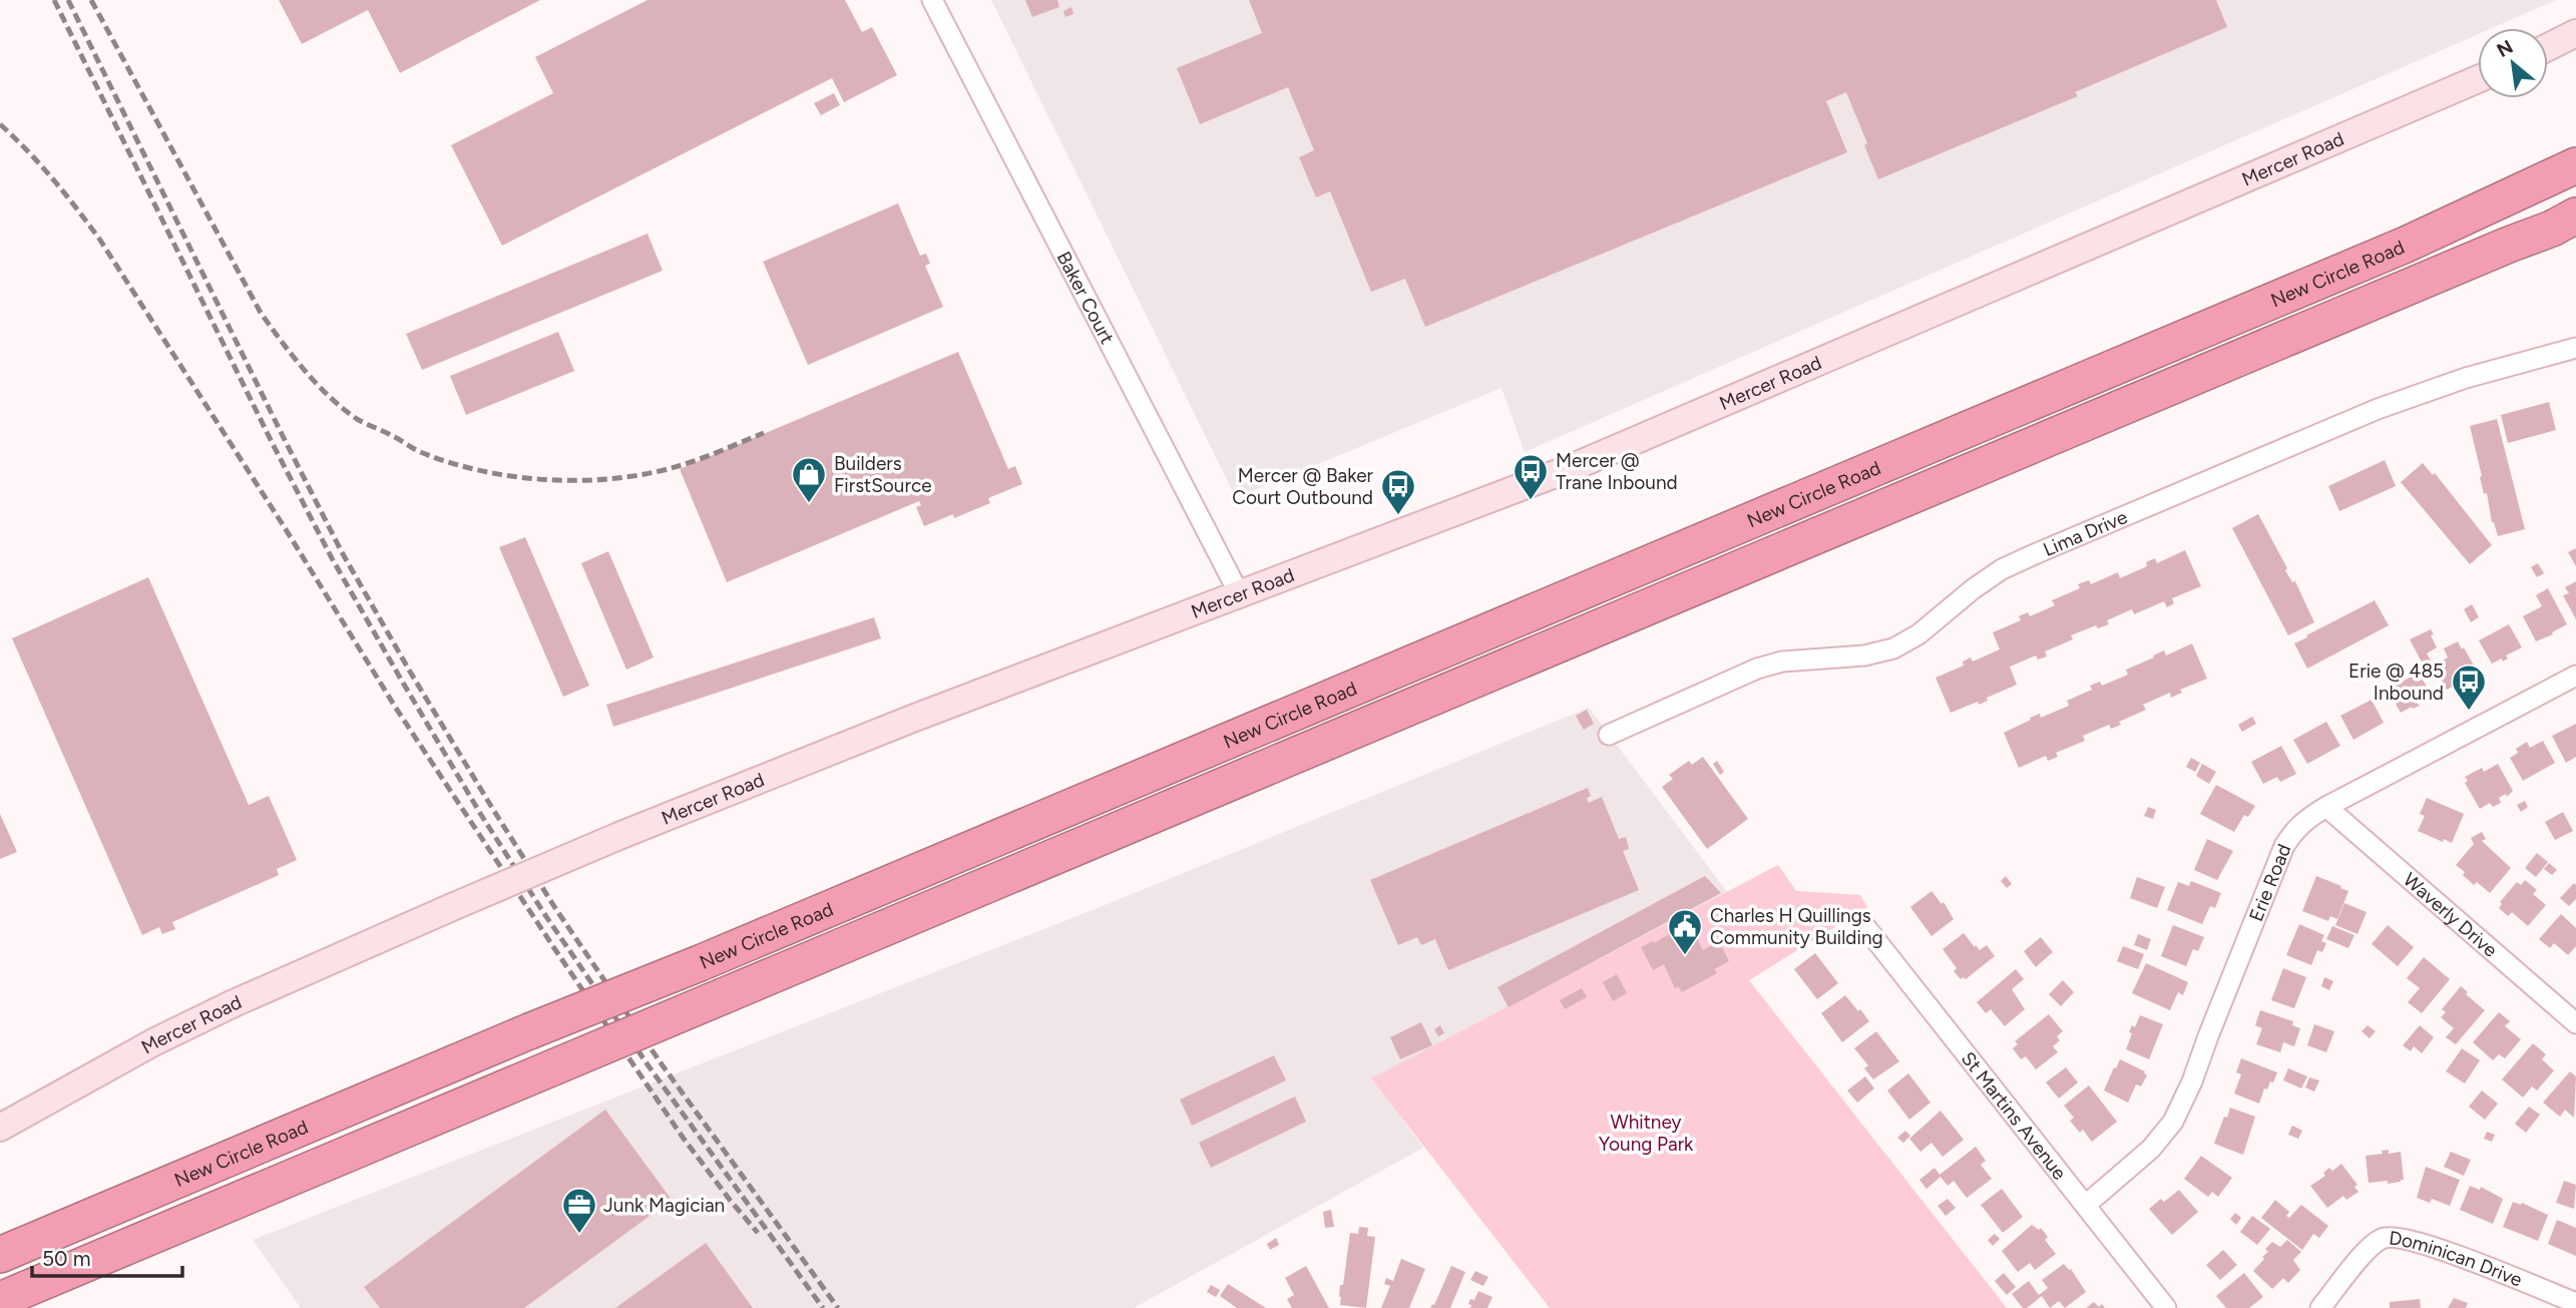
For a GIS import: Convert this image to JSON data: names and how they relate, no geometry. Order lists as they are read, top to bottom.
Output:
{
  "streets": {
    "highway": ["New Circle Road"],
    "street": [
      "Mercer Road",
      "Baker Court",
      "Lima Drive",
      "Erie Road",
      "Waverly Drive",
      "St Martins Avenue",
      "Dominican Drive"
    ]
  },
  "crossings": [
    ["Mercer Road", "Baker Court"],
    ["Erie Road", "Waverly Drive"],
    ["Erie Road", "St Martins Avenue"]
  ],
  "parks": ["Whitney Young Park"],
  "places": {
    "bus stop": ["Mercer @ Trane Inbound", "Mercer @ Baker Court Outbound", "Erie @ 485 Inbound"],
    "shop": ["Builders FirstSource"],
    "public building": ["Charles H Quillings Community Building"],
    "office": ["Junk Magician"]
  },
  "scale_bar": "50 m",
  "north": "top left"
}
